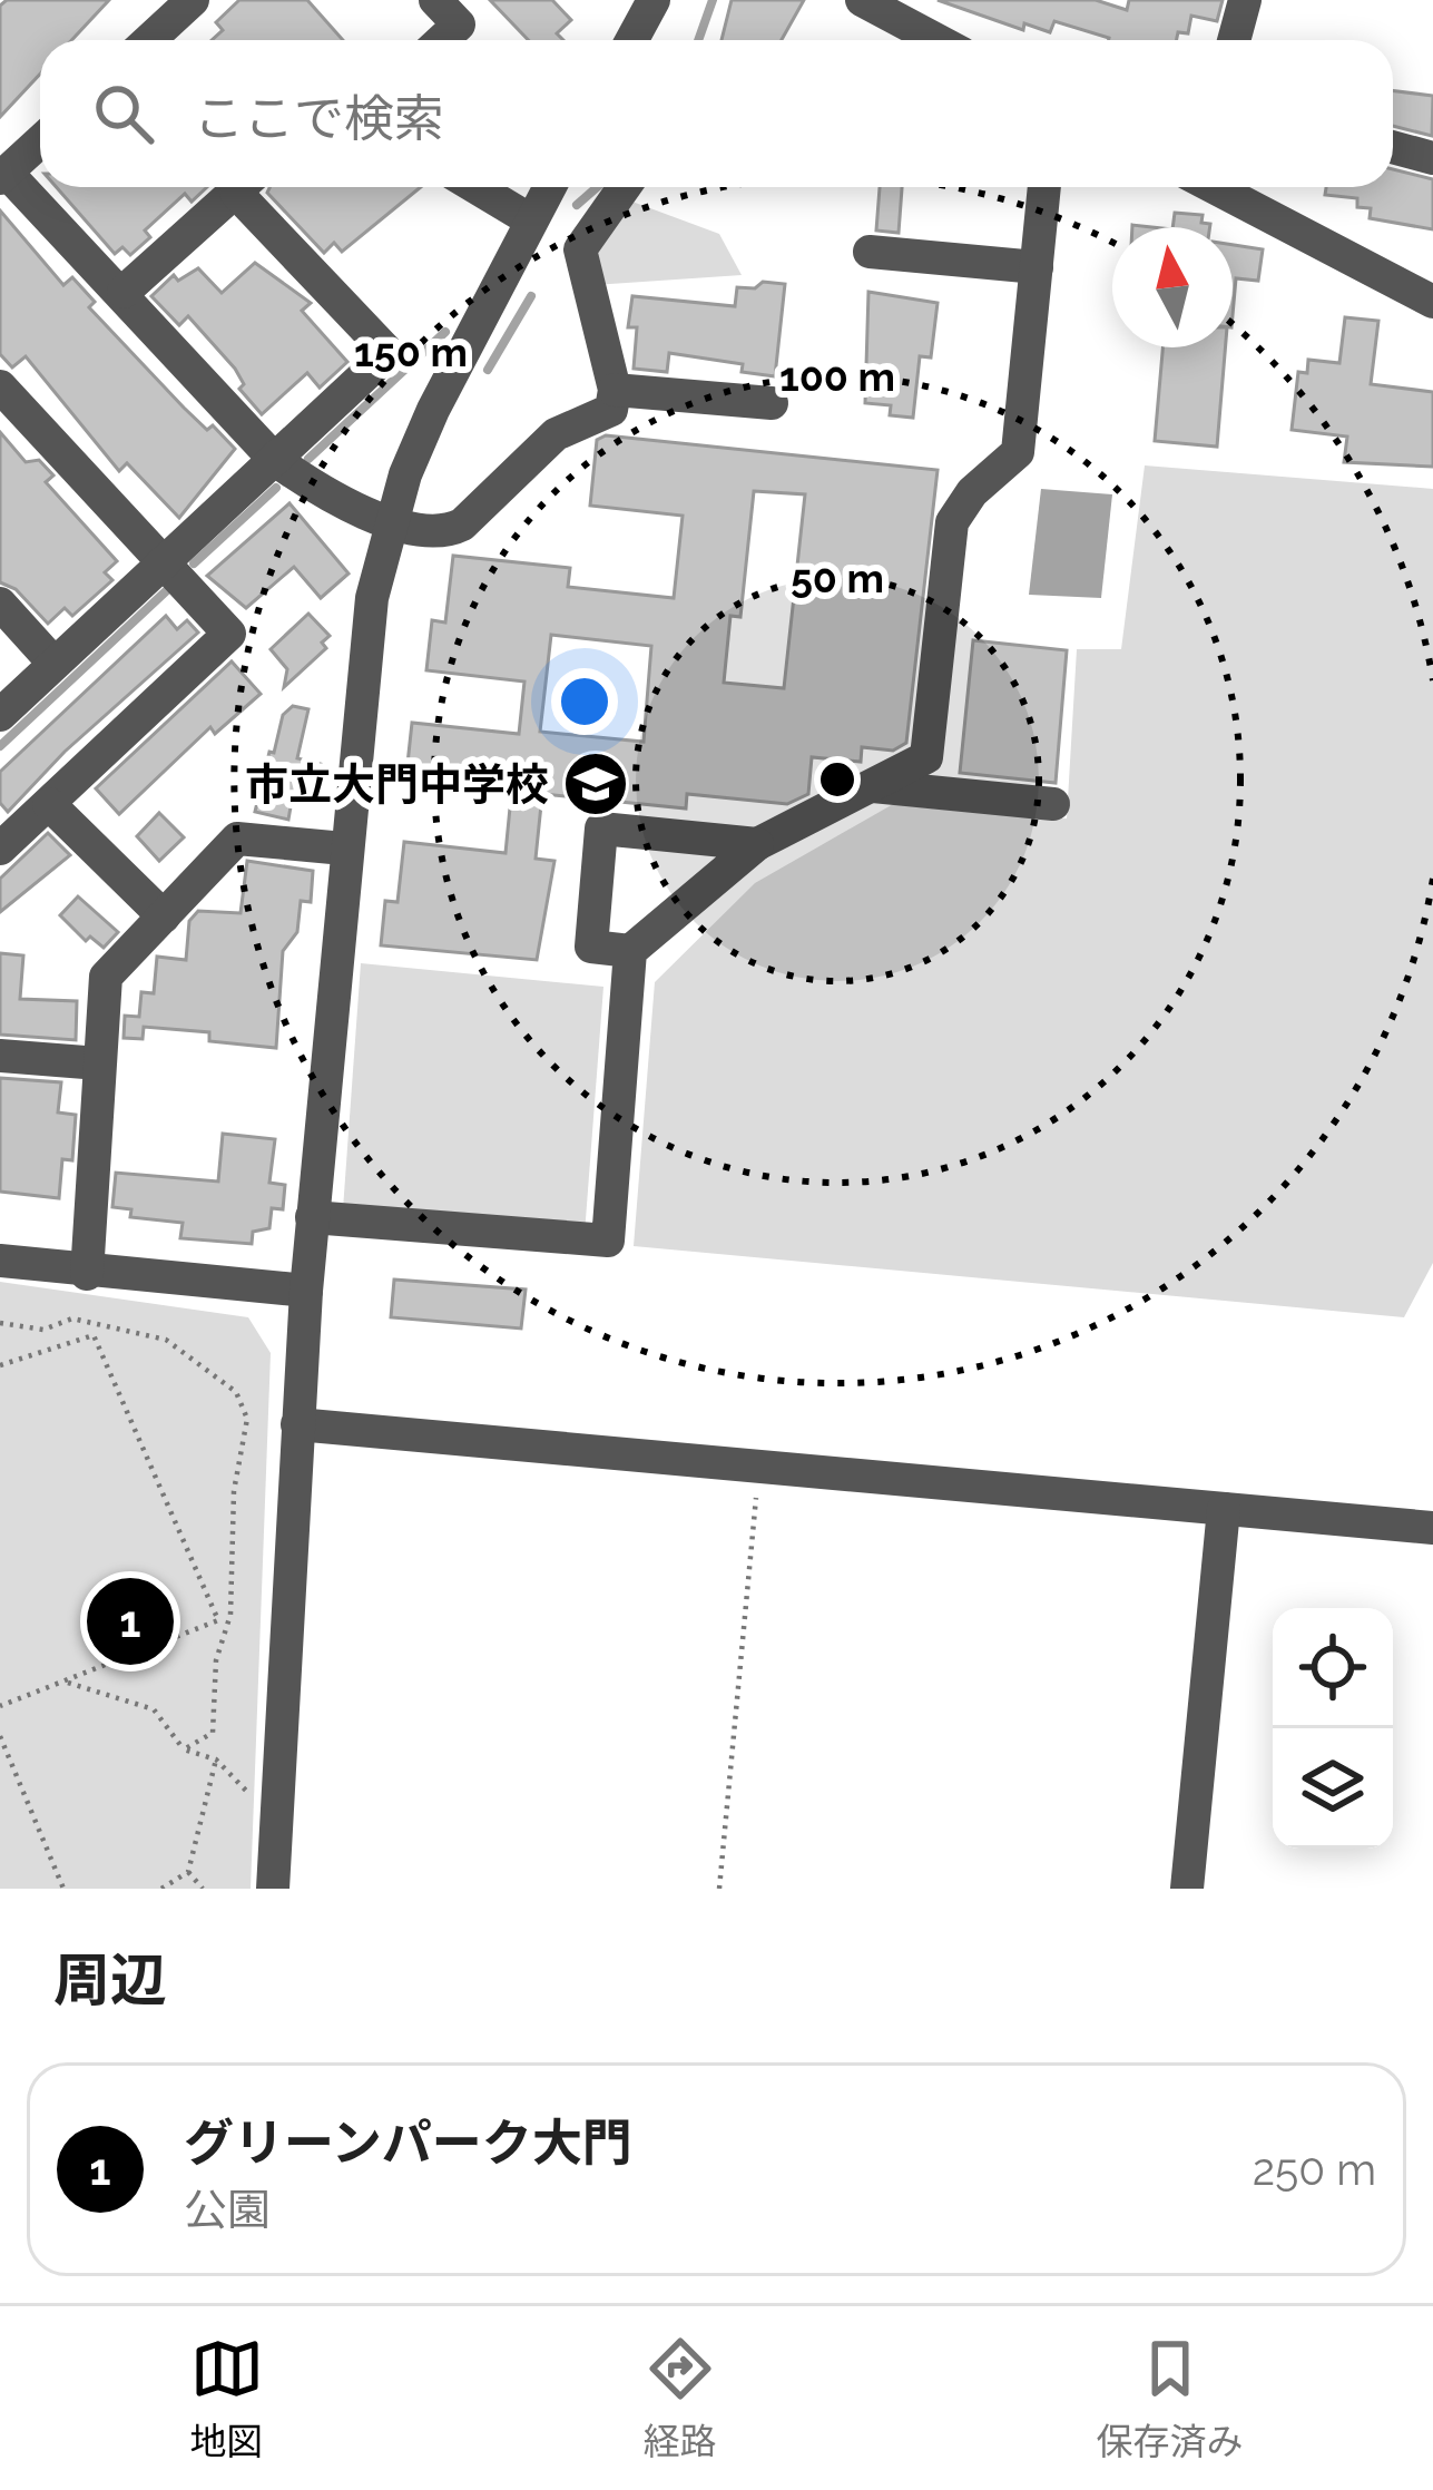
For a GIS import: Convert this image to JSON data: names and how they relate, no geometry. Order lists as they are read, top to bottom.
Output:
{
  "places": {
    "school or university": ["市立大門中学校"]
  },
  "north": "top",
  "page": {
    "search": "ここで検索",
    "pins": "1",
    "heading": "周辺",
    "list": [
      {
        "mark": "1",
        "name": "グリーンパーク大門",
        "note": "公園",
        "value": "250 m"
      }
    ],
    "nav": ["地図", "経路", "保存済み"]
  },
  "rings": ["150 m", "100 m", "50 m"]
}
